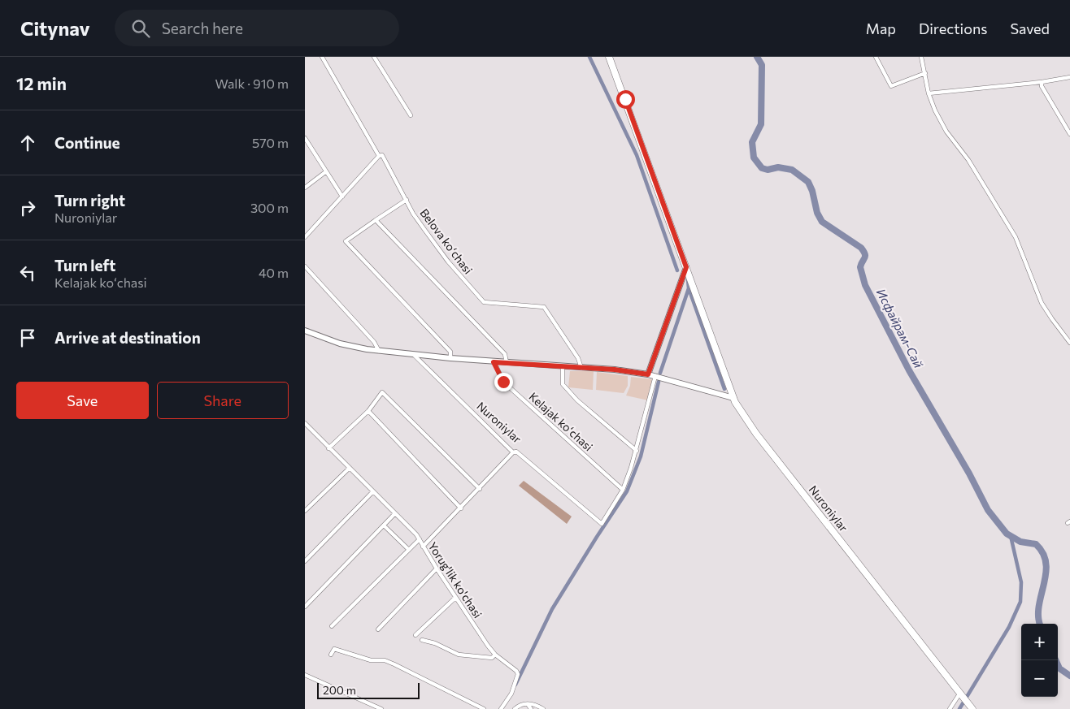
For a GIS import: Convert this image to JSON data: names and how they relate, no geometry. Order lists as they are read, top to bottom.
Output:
{
  "streets": {
    "main road": ["Nuroniylar"],
    "street": ["Belova koʻchasi", "Kelajak koʻchasi", "Yorug'lik ko'chasi"]
  },
  "crossings": [
    ["Kelajak koʻchasi", "Nuroniylar"]
  ],
  "water": ["Исфайрам-Сай"],
  "scale_bar": "200 m",
  "page": {
    "header": "Citynav",
    "search": "Search here",
    "nav": ["Map", "Directions", "Saved"],
    "heading": ["12 min", "Walk · 910 m"],
    "list": [
      ["Continue", "570 m"],
      ["Turn right", "Nuroniylar", "300 m"],
      ["Turn left", "Kelajak koʻchasi", "40 m"],
      "Arrive at destination"
    ],
    "buttons": ["Save", "Share"],
    "map_buttons": ["+", "−"],
    "scale": "200 m"
  }
}
